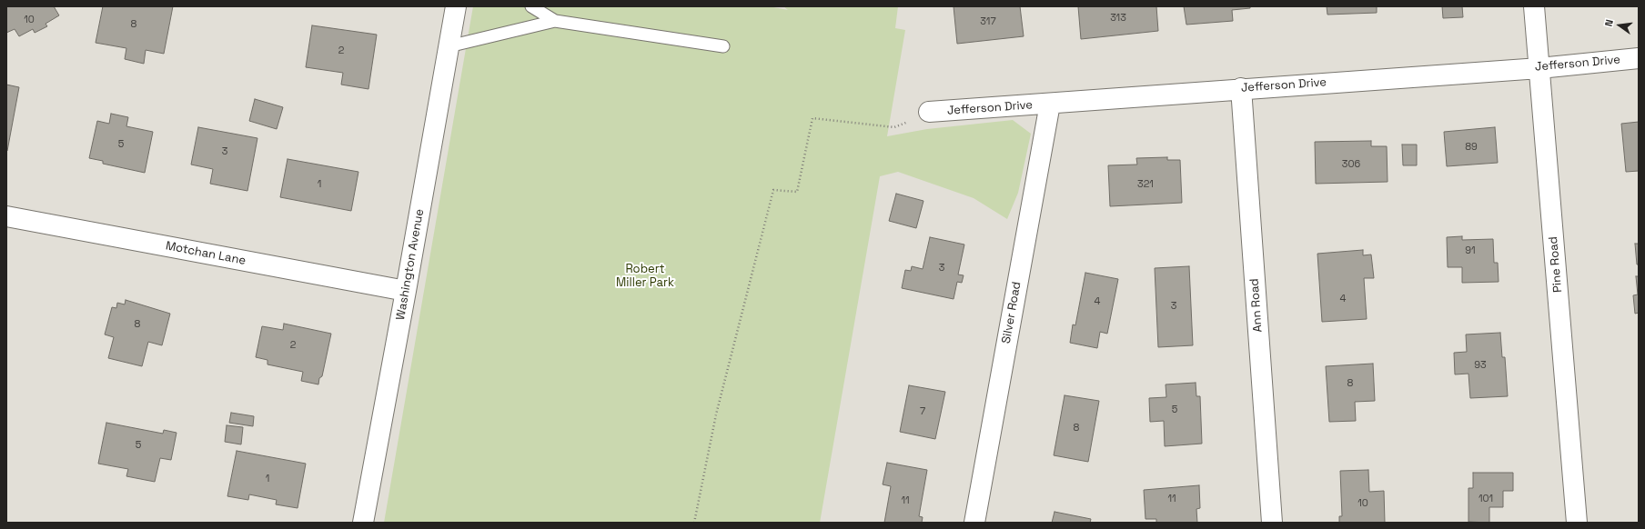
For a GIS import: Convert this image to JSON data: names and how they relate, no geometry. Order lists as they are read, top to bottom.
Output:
{
  "streets": {
    "street": [
      "Jefferson Drive",
      "Motchan Lane",
      "Washington Avenue",
      "Pine Road",
      "Ann Road",
      "Silver Road"
    ]
  },
  "crossings": [
    ["Jefferson Drive", "Pine Road"],
    ["Jefferson Drive", "Ann Road"],
    ["Jefferson Drive", "Silver Road"],
    ["Motchan Lane", "Washington Avenue"]
  ],
  "parks": ["Robert Miller Park"],
  "house_numbers": [
    "313",
    "10",
    "317",
    "8",
    "2",
    "5",
    "89",
    "3",
    "306",
    "1",
    "321",
    "91",
    "3",
    "4",
    "4",
    "3",
    "8",
    "2",
    "93",
    "8",
    "5",
    "7",
    "8",
    "5",
    "1",
    "11",
    "101",
    "11",
    "10"
  ],
  "north": "left"
}
